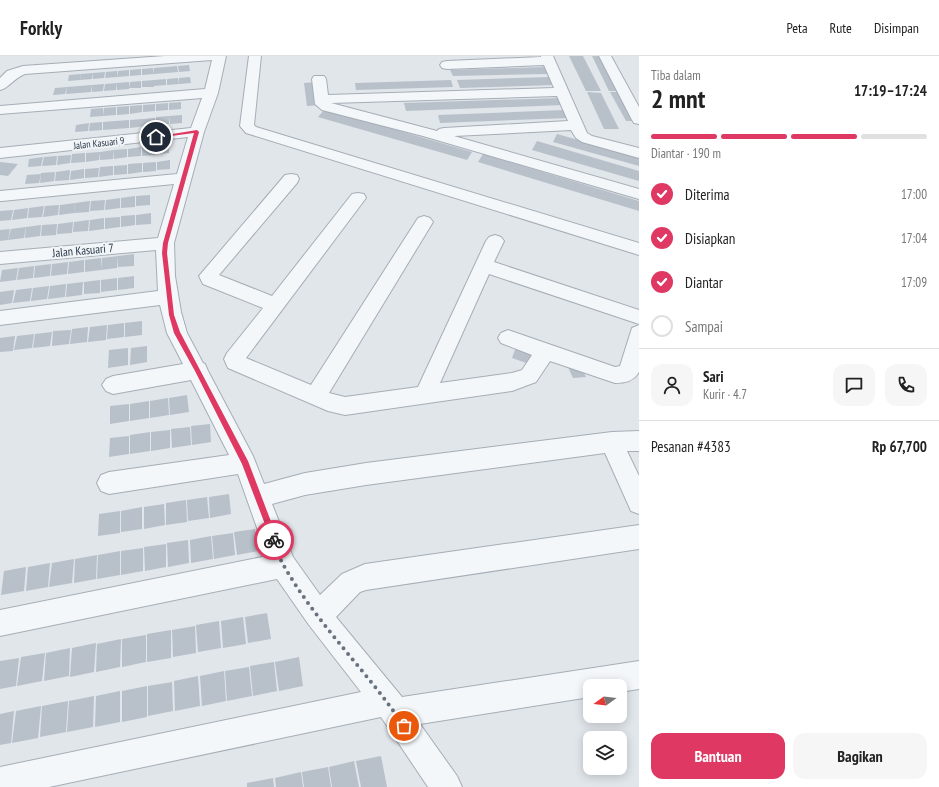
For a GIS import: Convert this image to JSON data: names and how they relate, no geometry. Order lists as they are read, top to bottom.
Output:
{
  "streets": {
    "street": ["Jalan Kasuari 9", "Jalan Kasuari 7"]
  },
  "north": "left",
  "page": {
    "header": "Forkly",
    "nav": ["Peta", "Rute", "Disimpan"],
    "heading": ["2 mnt", "Tiba dalam", "17:19–17:24"],
    "panel": [
      "Sari",
      "Kurir · 4.7",
      "Pesanan #4383",
      "Rp 67,700"
    ],
    "bar": "Diantar · 190 m",
    "list": [
      ["Diterima", "17:00"],
      ["Disiapkan", "17:04"],
      ["Diantar", "17:09"],
      "Sampai"
    ],
    "buttons": ["Bantuan", "Bagikan"]
  }
}
